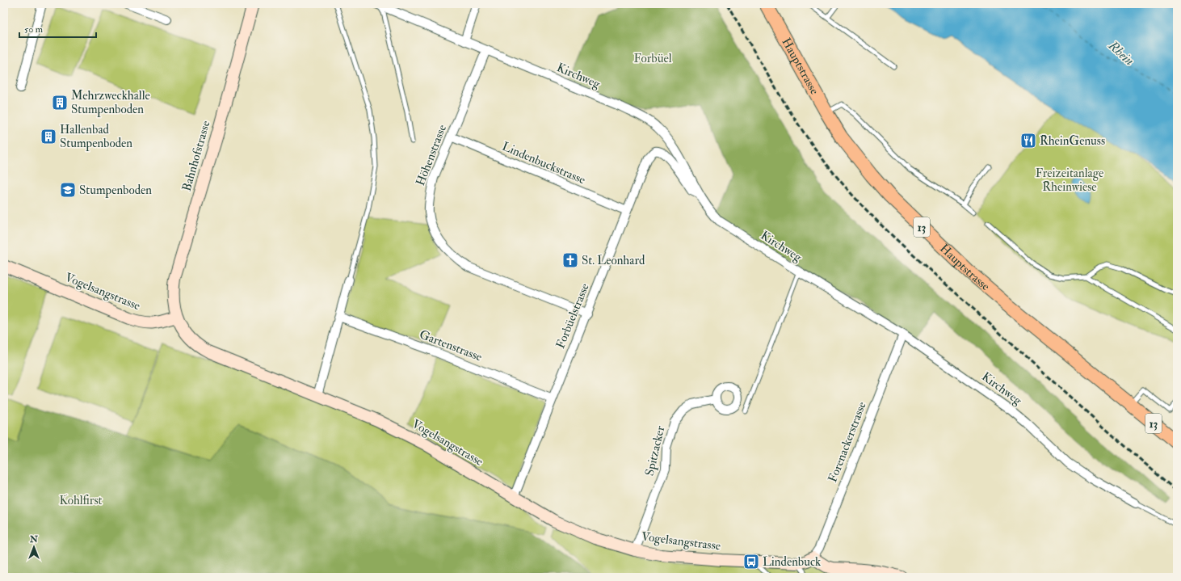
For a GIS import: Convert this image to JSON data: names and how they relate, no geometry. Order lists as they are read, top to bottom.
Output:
{
  "streets": {
    "main road": ["Hauptstrasse", "13"],
    "street": [
      "Kirchweg",
      "Höhenstrasse",
      "Bahnhofstrasse",
      "Lindenbuckstrasse",
      "Vogelsangstrasse",
      "Forbüelstrasse",
      "Gartenstrasse",
      "Forenackerstrasse",
      "Spitzacker"
    ]
  },
  "crossings": [
    ["Kirchweg", "Höhenstrasse"],
    ["Kirchweg", "Forbüelstrasse"],
    ["Kirchweg", "Forenackerstrasse"],
    ["Höhenstrasse", "Lindenbuckstrasse"],
    ["Höhenstrasse", "Forbüelstrasse"],
    ["Bahnhofstrasse", "Vogelsangstrasse"],
    ["Lindenbuckstrasse", "Forbüelstrasse"],
    ["Vogelsangstrasse", "Forbüelstrasse"],
    ["Vogelsangstrasse", "Forenackerstrasse"],
    ["Vogelsangstrasse", "Spitzacker"],
    ["Forbüelstrasse", "Gartenstrasse"]
  ],
  "water": ["Rhein"],
  "parks": ["Forbüel", "Freizeitanlage Rheinwiese", "Kohlfirst"],
  "places": {
    "building": ["Mehrzweckhalle Stumpenboden", "Hallenbad Stumpenboden"],
    "restaurant": ["RheinGenuss"],
    "school or university": ["Stumpenboden"],
    "church": ["St. Leonhard"],
    "bus stop": ["Lindenbuck"]
  },
  "scale_bar": "50 m",
  "north": "top"
}
